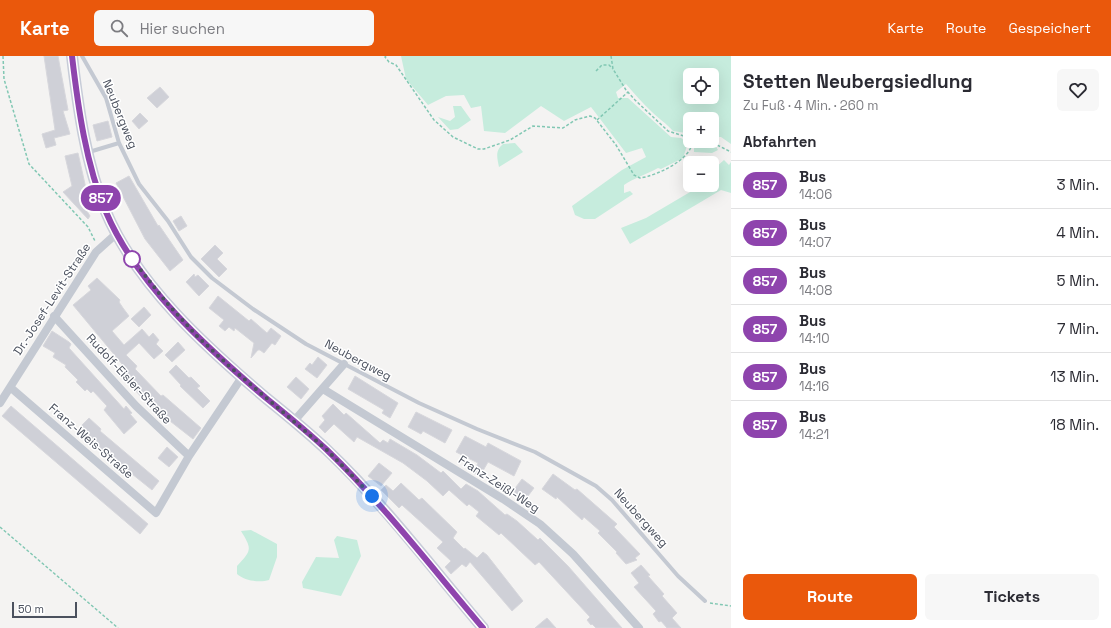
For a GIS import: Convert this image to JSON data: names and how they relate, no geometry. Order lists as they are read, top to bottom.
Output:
{
  "streets": {
    "street": [
      "Dr.-Josef-Levit-Straße",
      "Rudolf-Eisler-Straße",
      "Franz-Weis-Straße",
      "Franz-Zeißl-Weg"
    ],
    "lane": ["Neubergweg"]
  },
  "crossings": [
    ["Dr.-Josef-Levit-Straße", "Rudolf-Eisler-Straße"],
    ["Dr.-Josef-Levit-Straße", "Franz-Weis-Straße"],
    ["Rudolf-Eisler-Straße", "Franz-Weis-Straße"]
  ],
  "lines": ["bus line 857"],
  "scale_bar": "50 m",
  "page": {
    "header": "Karte",
    "search": "Hier suchen",
    "nav": ["Karte", "Route", "Gespeichert"],
    "on_map": "857",
    "heading": [
      ["Stetten Neubergsiedlung", "Zu Fuß · 4 Min. · 260 m"],
      "Abfahrten"
    ],
    "map_buttons": ["+", "−"],
    "list": [
      {
        "mark": "857",
        "name": "Bus",
        "note": "14:06",
        "value": "3 Min."
      },
      {
        "mark": "857",
        "name": "Bus",
        "note": "14:07",
        "value": "4 Min."
      },
      {
        "mark": "857",
        "name": "Bus",
        "note": "14:08",
        "value": "5 Min."
      },
      {
        "mark": "857",
        "name": "Bus",
        "note": "14:10",
        "value": "7 Min."
      },
      {
        "mark": "857",
        "name": "Bus",
        "note": "14:16",
        "value": "13 Min."
      },
      {
        "mark": "857",
        "name": "Bus",
        "note": "14:21",
        "value": "18 Min."
      }
    ],
    "buttons": ["Route", "Tickets"],
    "scale": "50 m"
  }
}
